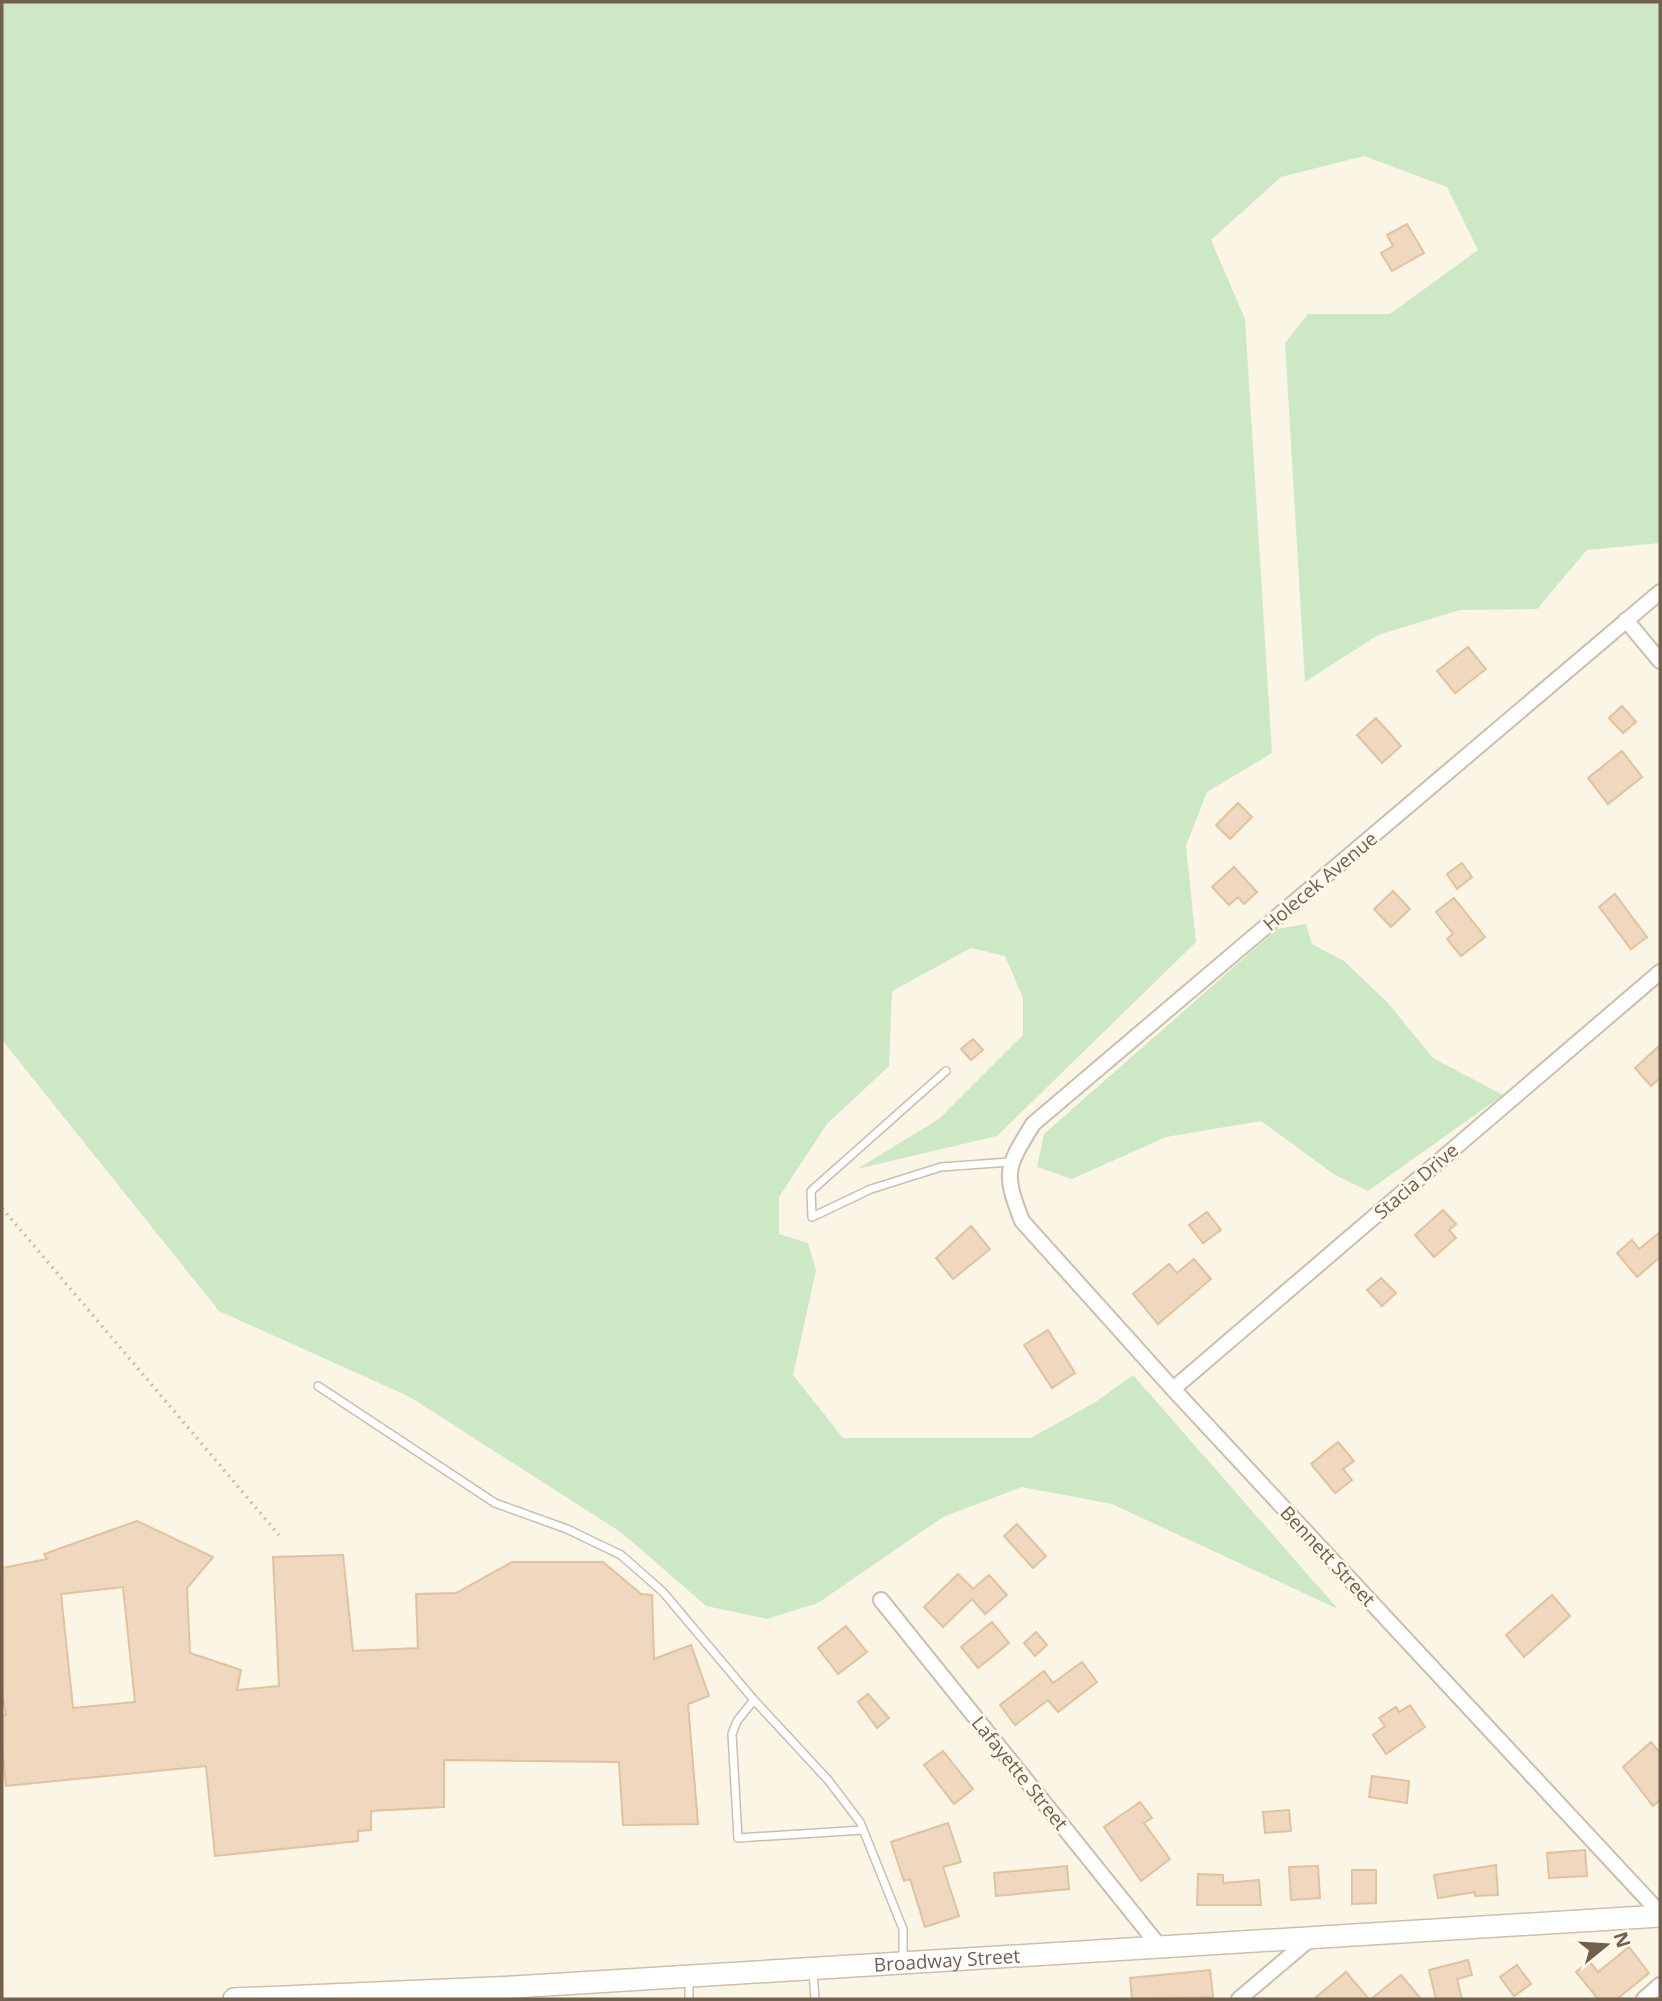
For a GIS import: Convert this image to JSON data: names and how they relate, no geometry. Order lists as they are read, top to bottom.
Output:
{
  "streets": {
    "street": [
      "Holecek Avenue",
      "Stacia Drive",
      "Bennett Street",
      "Lafayette Street",
      "Broadway Street"
    ]
  },
  "crossings": [
    ["Holecek Avenue", "Bennett Street"],
    ["Stacia Drive", "Bennett Street"],
    ["Bennett Street", "Broadway Street"],
    ["Lafayette Street", "Broadway Street"]
  ],
  "north": "right"
}
